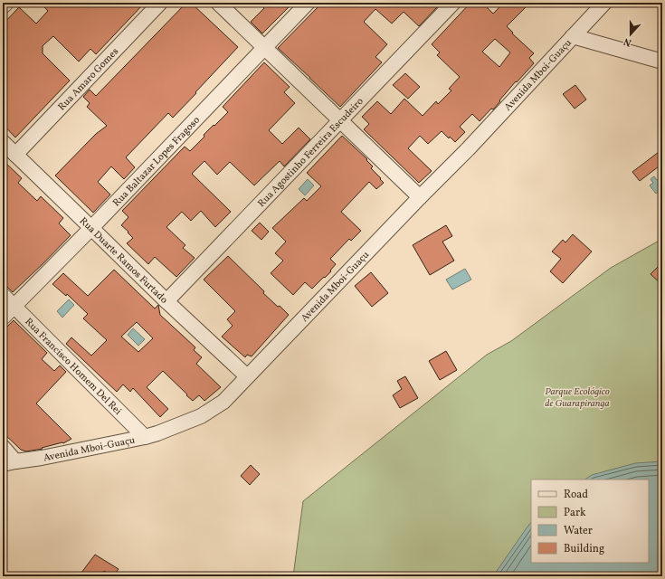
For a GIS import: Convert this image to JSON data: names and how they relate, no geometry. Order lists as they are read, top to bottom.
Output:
{
  "streets": {
    "street": [
      "Avenida Mboi-Guaçu",
      "Rua Amaro Gomes",
      "Rua Agostinho Ferreira Escudeiro",
      "Rua Baltazar Lopes Fragoso",
      "Rua Duarte Ramos Furtado",
      "Rua Francisco Homem Del Rei"
    ]
  },
  "crossings": [
    ["Avenida Mboi-Guaçu", "Rua Duarte Ramos Furtado"],
    ["Avenida Mboi-Guaçu", "Rua Francisco Homem Del Rei"],
    ["Rua Amaro Gomes", "Rua Duarte Ramos Furtado"],
    ["Rua Agostinho Ferreira Escudeiro", "Rua Duarte Ramos Furtado"],
    ["Rua Baltazar Lopes Fragoso", "Rua Duarte Ramos Furtado"],
    ["Rua Baltazar Lopes Fragoso", "Rua Francisco Homem Del Rei"]
  ],
  "parks": ["Parque Ecológico de Guarapiranga"],
  "legend": [
    "Road",
    "Park",
    "Water",
    "Building"
  ],
  "north": "bottom"
}
